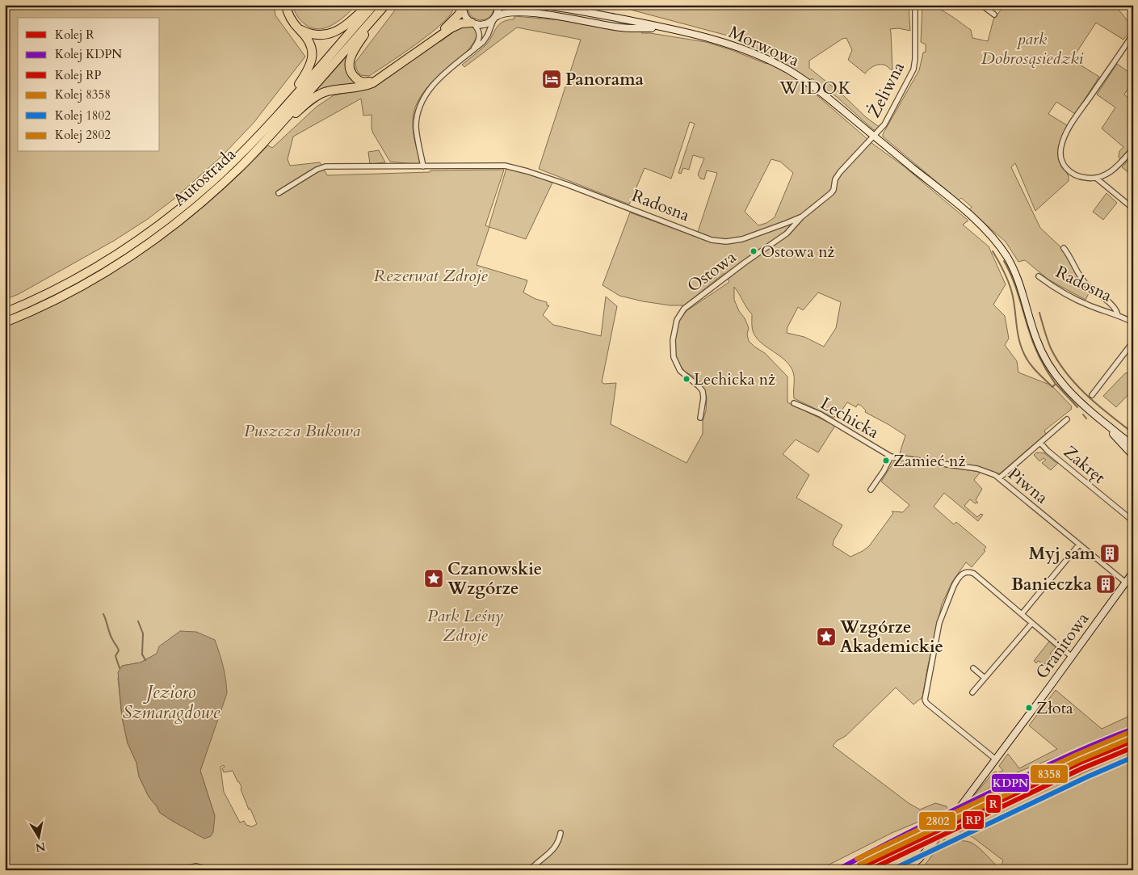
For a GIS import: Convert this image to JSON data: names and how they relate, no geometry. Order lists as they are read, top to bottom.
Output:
{
  "streets": {
    "highway": ["Autostrada"],
    "main road": ["Morwowa", "Granitowa"],
    "street": [
      "Żeliwna",
      "Radosna",
      "Ostowa",
      "Lechicka",
      "Zakręt",
      "Piwna"
    ]
  },
  "crossings": [
    ["Morwowa", "Żeliwna"],
    ["Morwowa", "Radosna"],
    ["Żeliwna", "Radosna"],
    ["Radosna", "Ostowa"],
    ["Lechicka", "Piwna"],
    ["Piwna", "Granitowa"]
  ],
  "districts": ["WIDOK"],
  "water": ["Jezioro Szmaragdowe"],
  "parks": [
    "park Dobrosąsiedzki",
    "Rezerwat Zdroje",
    "Puszcza Bukowa",
    "Park Leśny Zdroje"
  ],
  "places": {
    "hotel": ["Panorama"],
    "other": [
      "Ostowa nż",
      "Lechicka nż",
      "Zamieć nż",
      "Złota"
    ],
    "building": ["Myj sam", "Banieczka"],
    "place": ["Czanowskie Wzgórze", "Wzgórze Akademickie"]
  },
  "lines": [
    "rail line KDPN",
    "rail line 2802",
    "rail line 8358",
    "rail line R",
    "rail line RP",
    "rail line 1802"
  ],
  "legend": [
    "Kolej R",
    "Kolej KDPN",
    "Kolej RP",
    "Kolej 8358",
    "Kolej 1802",
    "Kolej 2802"
  ],
  "north": "bottom"
}
